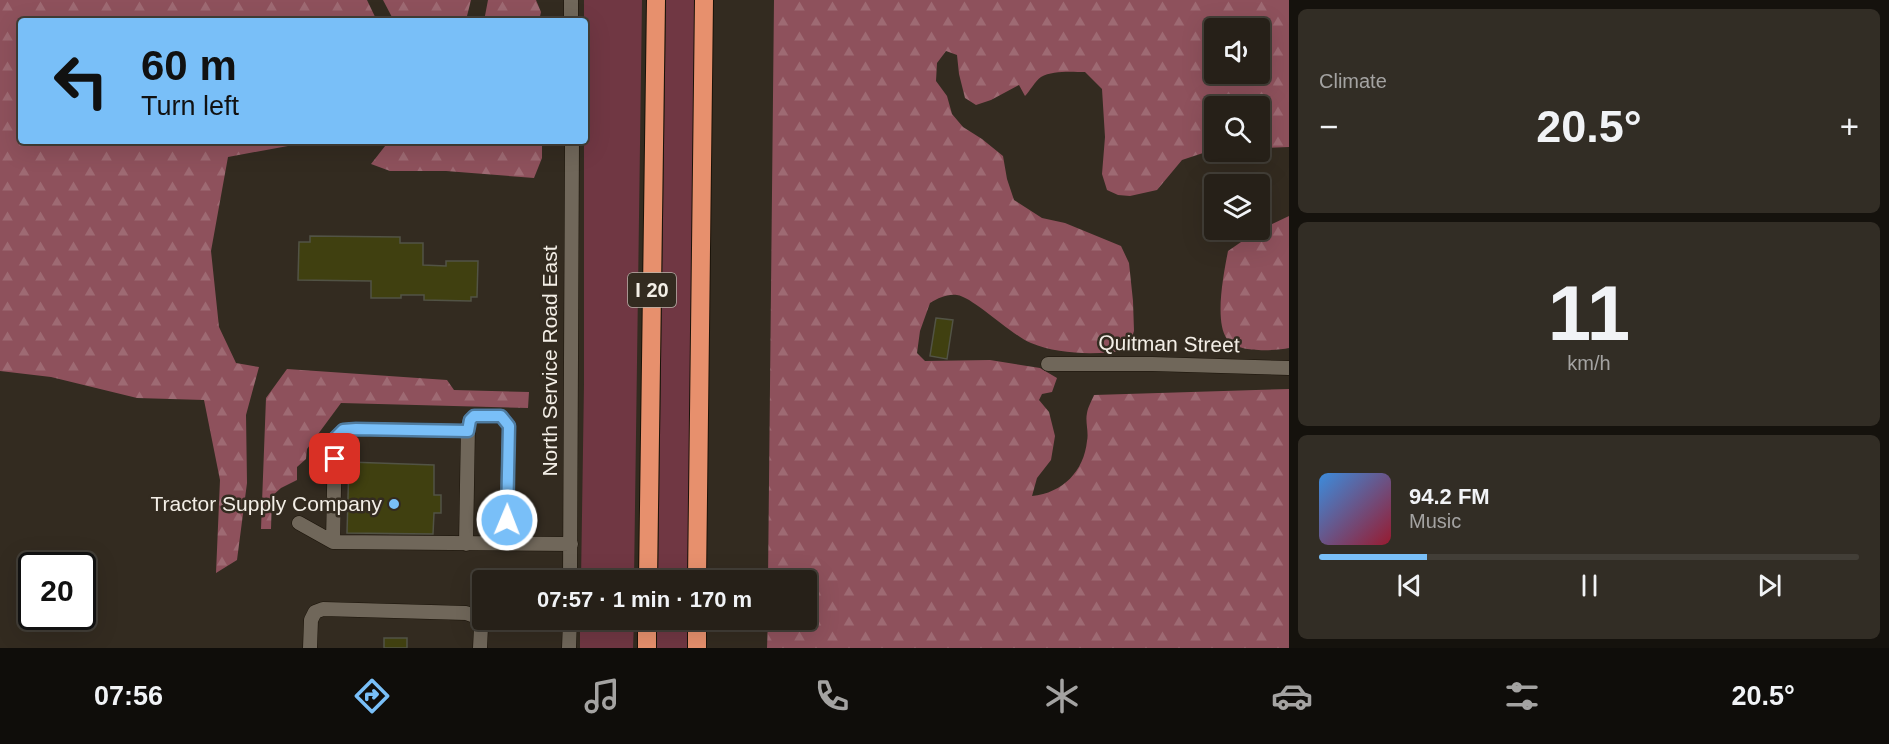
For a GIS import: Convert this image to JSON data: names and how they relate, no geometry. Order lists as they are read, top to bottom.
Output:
{
  "streets": {
    "highway": ["I 20"],
    "street": ["Quitman Street", "North Service Road East"]
  },
  "places": ["Tractor Supply Company"],
  "page": {
    "tile": [
      "Climate",
      ["11", "km/h"]
    ],
    "turn": ["60 m", "Turn left"],
    "heat": ["−", "20.5°", "+"],
    "song": ["94.2 FM", "Music"],
    "limit": "20",
    "trip": "07:57 · 1 min · 170 m",
    "tabs": ["07:56", "20.5°"]
  }
}
